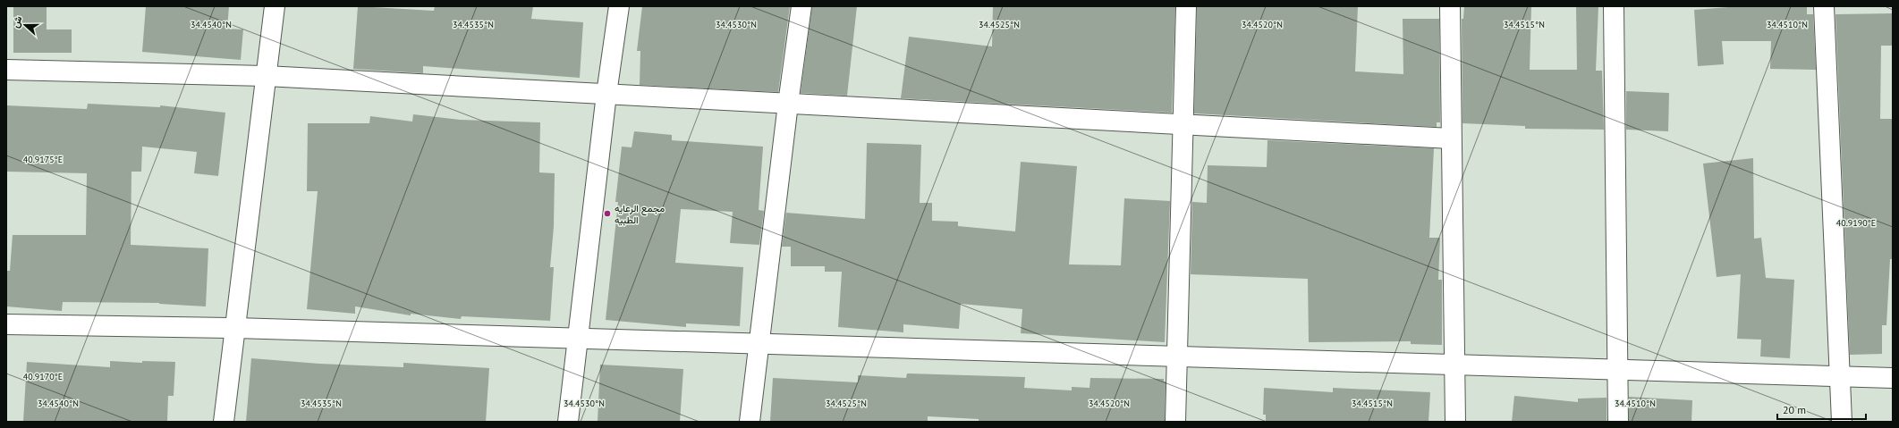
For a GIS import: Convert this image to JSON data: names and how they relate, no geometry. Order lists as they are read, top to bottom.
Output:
{
  "places": ["مجمع الرعايه الطبيه"],
  "scale_bar": "20 m",
  "north": "left",
  "coordinates": [
    "34.4540°N",
    "34.4535°N",
    "34.4530°N",
    "34.4525°N",
    "34.4520°N",
    "34.4515°N",
    "34.4510°N",
    "40.9175°E",
    "40.9190°E",
    "40.9170°E"
  ]
}
